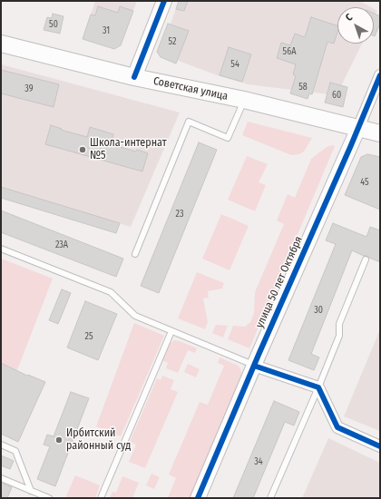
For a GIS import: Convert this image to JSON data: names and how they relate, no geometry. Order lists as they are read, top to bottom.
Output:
{
  "streets": {
    "main road": ["Советская улица"],
    "street": ["улица 50 лет Октября"]
  },
  "crossings": [
    ["Советская улица", "улица 50 лет Октября"]
  ],
  "places": ["Школа-интернат №5", "Ирбитский районный суд"],
  "house_numbers": [
    "50",
    "31",
    "52",
    "56А",
    "54",
    "58",
    "39",
    "60",
    "45",
    "23",
    "23А",
    "30",
    "25",
    "34"
  ],
  "north": "top left"
}
